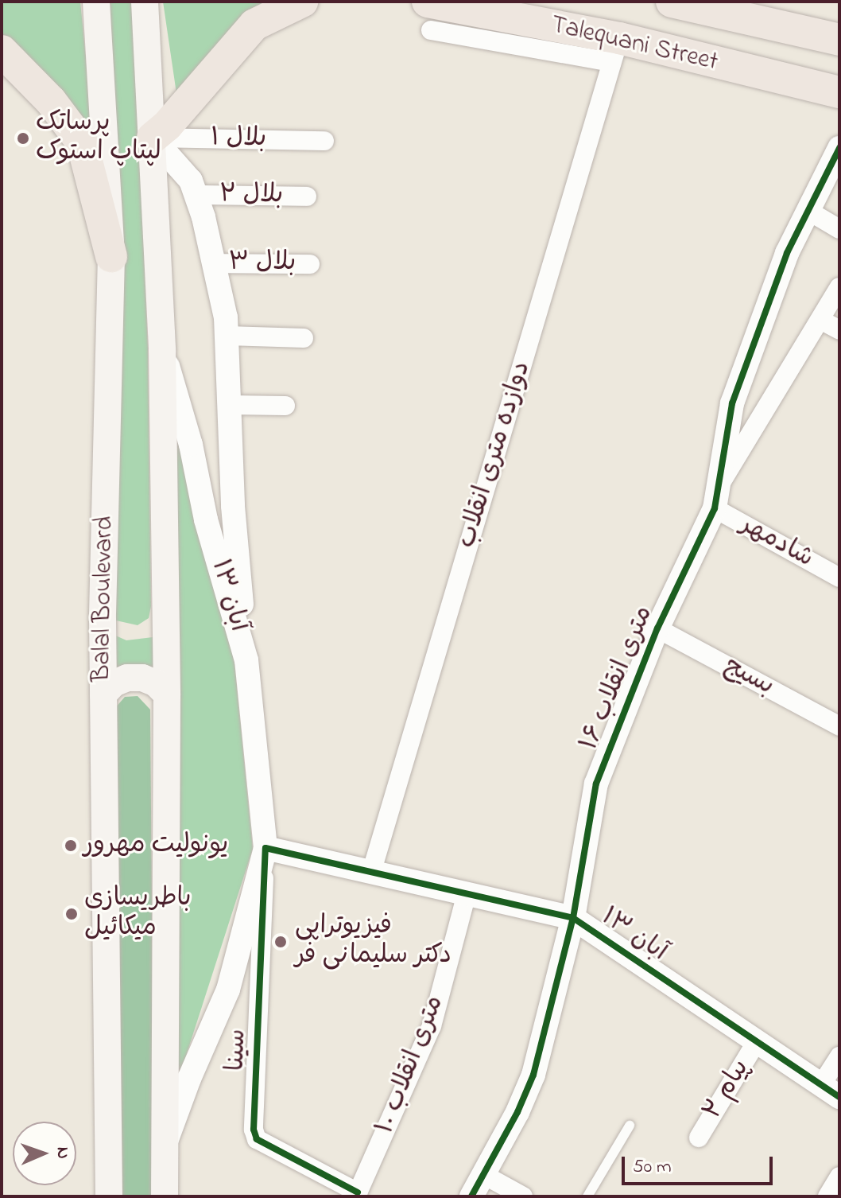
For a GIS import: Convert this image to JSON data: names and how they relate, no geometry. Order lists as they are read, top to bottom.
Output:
{
  "streets": {
    "main road": ["Talequani Street", "Balal Boulevard"],
    "street": [
      "بلال ۱",
      "بلال ۲",
      "بلال ۳",
      "دوازده متری انقلاب",
      "شادمهر",
      "۱۳ آبان",
      "بسیج",
      "۱۶ متری انقلاب",
      "سینا",
      "۱۰ متری انقلاب",
      "پیام ۲"
    ]
  },
  "crossings": [
    ["Talequani Street", "دوازده متری انقلاب"],
    ["دوازده متری انقلاب", "۱۳ آبان"],
    ["شادمهر", "۱۶ متری انقلاب"],
    ["۱۳ آبان", "۱۶ متری انقلاب"],
    ["۱۳ آبان", "سینا"],
    ["۱۳ آبان", "۱۰ متری انقلاب"],
    ["۱۳ آبان", "پیام ۲"],
    ["بسیج", "۱۶ متری انقلاب"],
    ["سینا", "۱۰ متری انقلاب"]
  ],
  "places": [
    "پرساتک لپتاپ استوک",
    "یونولیت مهرور",
    "باطریسازی میکائیل",
    "فیزیوتراپی دکتر سلیمانی فر"
  ],
  "scale_bar": "50 m",
  "north": "right"
}
